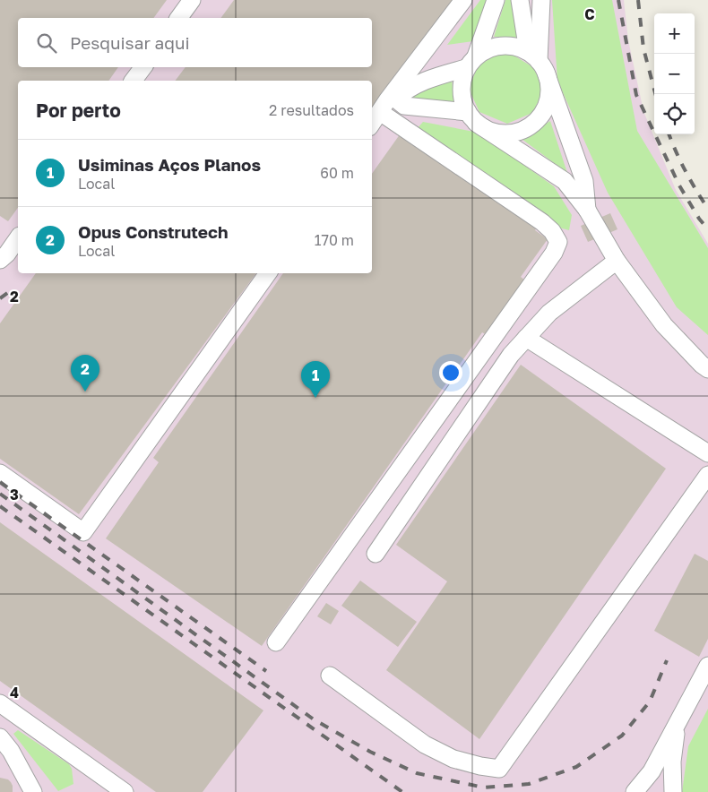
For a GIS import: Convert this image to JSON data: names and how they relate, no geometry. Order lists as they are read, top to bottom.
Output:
{
  "page": {
    "map_buttons": ["+", "−"],
    "search": "Pesquisar aqui",
    "heading": ["Por perto", "2 resultados"],
    "list": [
      {
        "mark": "1",
        "name": "Usiminas Aços Planos",
        "note": "Local",
        "value": "60 m"
      },
      {
        "mark": "2",
        "name": "Opus Construtech",
        "note": "Local",
        "value": "170 m"
      }
    ],
    "pins": ["2", "1"]
  },
  "grid": {
    "columns": ["C"],
    "rows": ["2", "3", "4"]
  }
}
